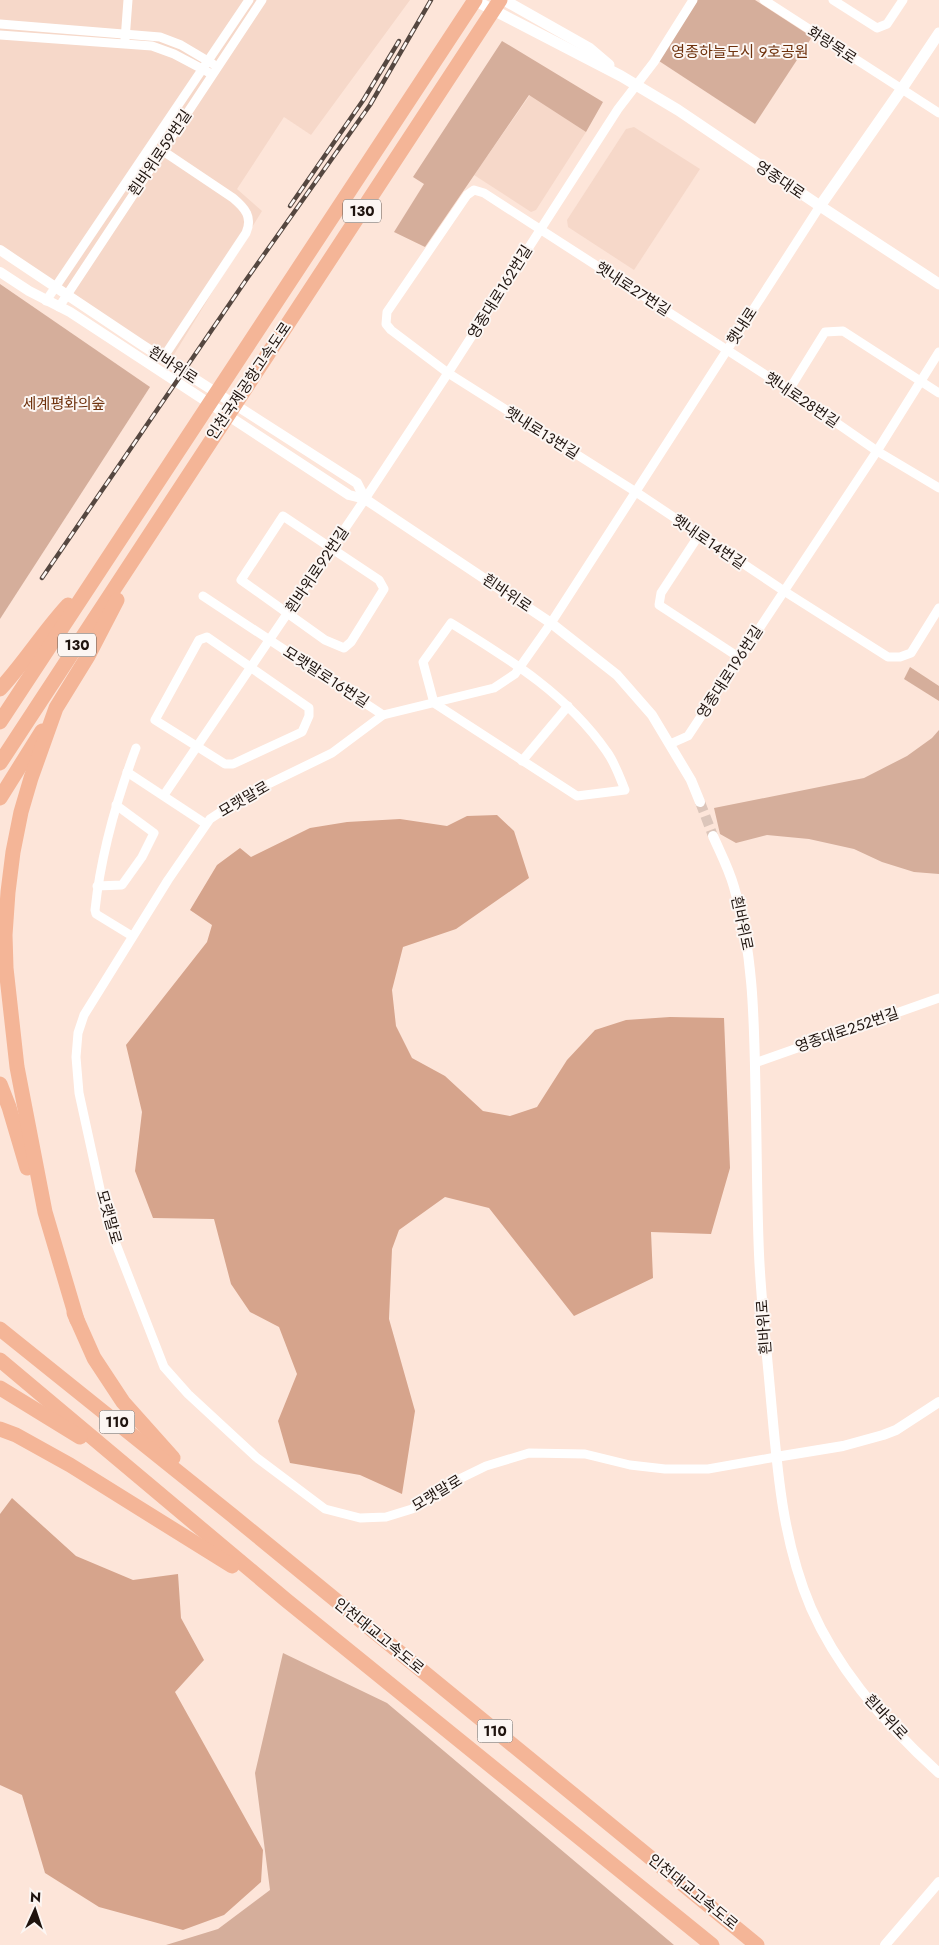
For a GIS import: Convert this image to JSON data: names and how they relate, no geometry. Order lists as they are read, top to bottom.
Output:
{
  "streets": {
    "highway": [
      "130",
      "인천국제공항고속도로",
      "110",
      "인천대교고속도로"
    ],
    "main road": ["영종대로", "햇내로"],
    "street": [
      "화랑목로",
      "흰바위로59번길",
      "햇내로27번길",
      "영종대로162번길",
      "흰바위로",
      "햇내로28번길",
      "햇내로13번길",
      "햇내로14번길",
      "흰바위로92번길",
      "영종대로196번길",
      "모랫말로16번길",
      "모랫말로",
      "영종대로252번길"
    ]
  },
  "crossings": [
    ["화랑목로", "햇내로"],
    ["흰바위로59번길", "흰바위로"],
    ["영종대로", "영종대로162번길"],
    ["영종대로", "햇내로"],
    ["영종대로", "인천국제공항고속도로"],
    ["햇내로27번길", "영종대로162번길"],
    ["햇내로27번길", "햇내로"],
    ["햇내로27번길", "햇내로28번길"],
    ["햇내로27번길", "햇내로13번길"],
    ["영종대로162번길", "흰바위로"],
    ["영종대로162번길", "햇내로13번길"],
    ["영종대로162번길", "흰바위로92번길"],
    ["햇내로", "흰바위로"],
    ["햇내로", "햇내로28번길"],
    ["햇내로", "햇내로13번길"],
    ["햇내로", "햇내로14번길"],
    ["햇내로", "모랫말로"],
    ["흰바위로", "흰바위로92번길"],
    ["흰바위로", "영종대로196번길"],
    ["흰바위로", "모랫말로"],
    ["흰바위로", "영종대로252번길"],
    ["햇내로28번길", "영종대로196번길"],
    ["햇내로13번길", "햇내로14번길"],
    ["햇내로14번길", "영종대로196번길"],
    ["흰바위로92번길", "모랫말로16번길"],
    ["모랫말로16번길", "모랫말로"]
  ],
  "parks": ["영종하늘도시 9호공원", "세계평화의숲"],
  "north": "top"
}
